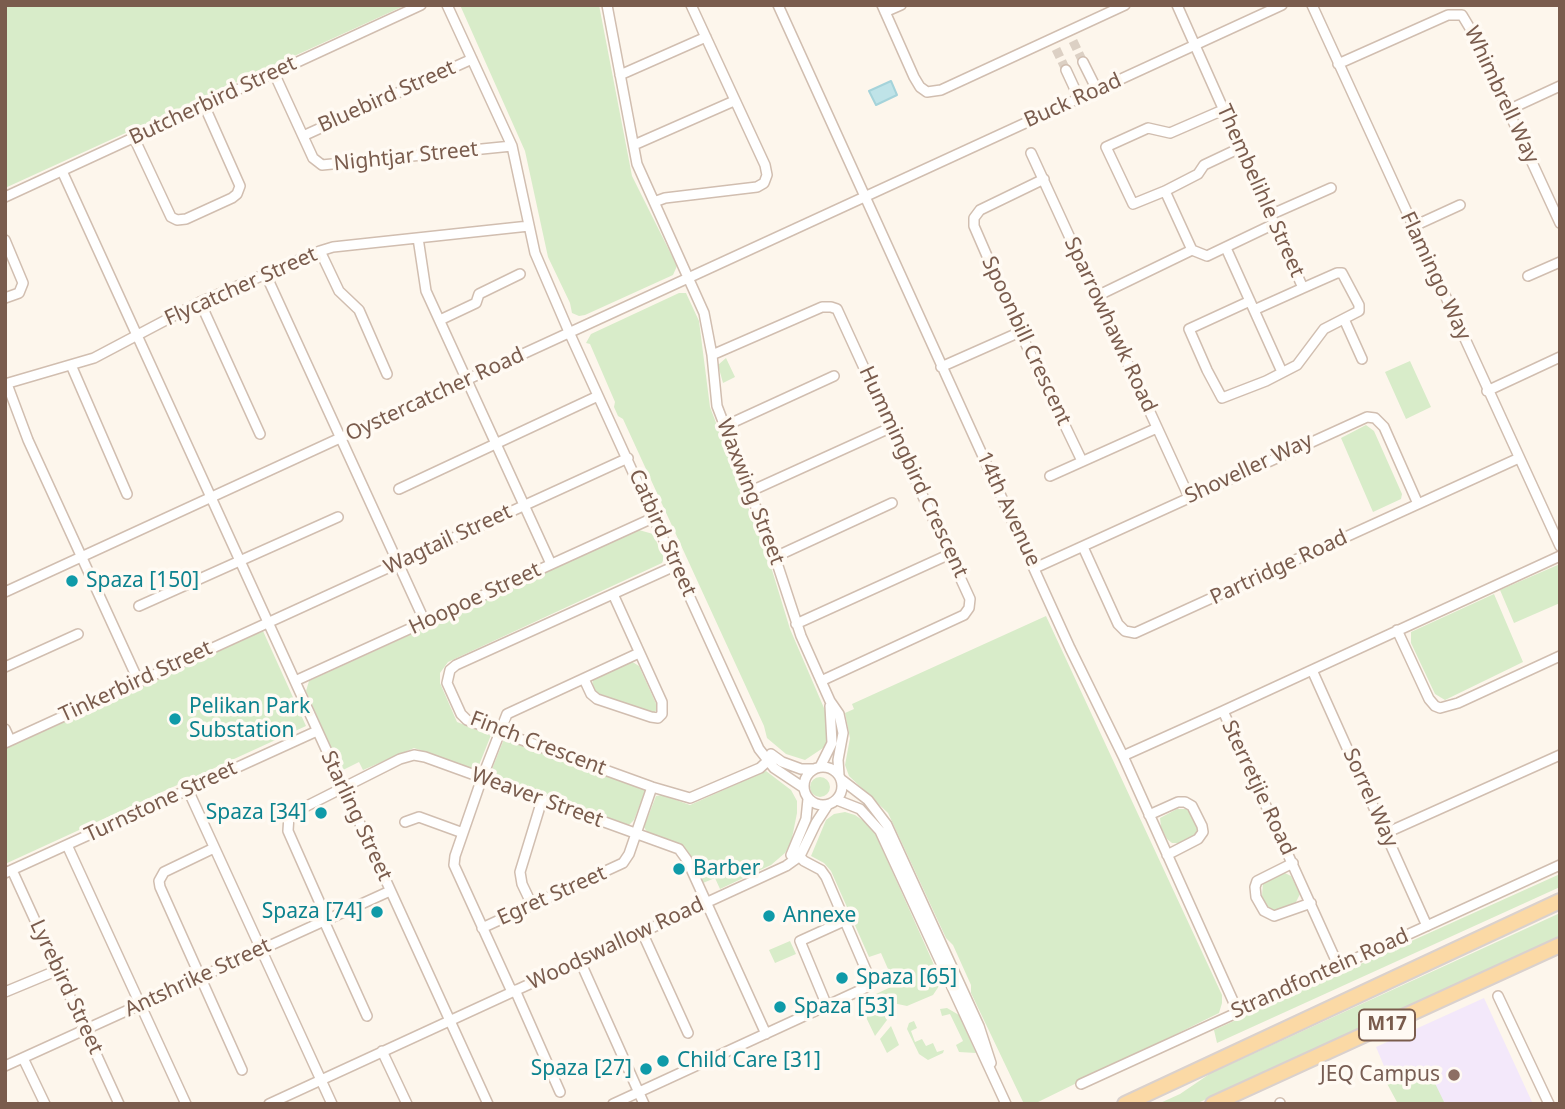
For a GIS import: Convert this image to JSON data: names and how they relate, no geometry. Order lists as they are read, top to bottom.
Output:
{
  "streets": {
    "main road": ["Strandfontein Road", "M17"],
    "street": [
      "Whimbrell Way",
      "Bluebird Street",
      "Butcherbird Street",
      "Buck Road",
      "Nightjar Street",
      "Thembelihle Street",
      "Flamingo Way",
      "Flycatcher Street",
      "Sparrowhawk Road",
      "Spoonbill Crescent",
      "Oystercatcher Road",
      "Shoveller Way",
      "Hummingbird Crescent",
      "Waxwing Street",
      "14th Avenue",
      "Catbird Street",
      "Wagtail Street",
      "Partridge Road",
      "Hoopoe Street",
      "Tinkerbird Street",
      "Finch Crescent",
      "Sterretjie Road",
      "Weaver Street",
      "Sorrel Way",
      "Turnstone Street",
      "Starling Street",
      "Egret Street",
      "Woodswallow Road",
      "Antshrike Street",
      "Lyrebird Street"
    ]
  },
  "crossings": [
    ["Whimbrell Way", "Flamingo Way"],
    ["Bluebird Street", "Nightjar Street"],
    ["Bluebird Street", "Catbird Street"],
    ["Butcherbird Street", "Nightjar Street"],
    ["Butcherbird Street", "Starling Street"],
    ["Buck Road", "Thembelihle Street"],
    ["Buck Road", "Oystercatcher Road"],
    ["Buck Road", "14th Avenue"],
    ["Nightjar Street", "Catbird Street"],
    ["Flamingo Way", "Partridge Road"],
    ["Flycatcher Street", "Catbird Street"],
    ["Flycatcher Street", "Starling Street"],
    ["Sparrowhawk Road", "Spoonbill Crescent"],
    ["Sparrowhawk Road", "Shoveller Way"],
    ["Oystercatcher Road", "Waxwing Street"],
    ["Oystercatcher Road", "14th Avenue"],
    ["Oystercatcher Road", "Catbird Street"],
    ["Oystercatcher Road", "Starling Street"],
    ["Shoveller Way", "14th Avenue"],
    ["Shoveller Way", "Partridge Road"],
    ["Hummingbird Crescent", "Waxwing Street"],
    ["Waxwing Street", "Catbird Street"],
    ["Waxwing Street", "Woodswallow Road"],
    ["14th Avenue", "Sterretjie Road"],
    ["14th Avenue", "Strandfontein Road"],
    ["Catbird Street", "Wagtail Street"],
    ["Catbird Street", "Hoopoe Street"],
    ["Catbird Street", "Finch Crescent"],
    ["Catbird Street", "Woodswallow Road"],
    ["Wagtail Street", "Tinkerbird Street"],
    ["Wagtail Street", "Starling Street"],
    ["Hoopoe Street", "Starling Street"],
    ["Tinkerbird Street", "Starling Street"],
    ["Finch Crescent", "Egret Street"],
    ["Sterretjie Road", "Strandfontein Road"],
    ["Weaver Street", "Starling Street"],
    ["Weaver Street", "Egret Street"],
    ["Weaver Street", "Woodswallow Road"],
    ["Weaver Street", "Antshrike Street"],
    ["Sorrel Way", "Strandfontein Road"],
    ["Turnstone Street", "Starling Street"],
    ["Turnstone Street", "Lyrebird Street"],
    ["Starling Street", "Woodswallow Road"],
    ["Starling Street", "Antshrike Street"],
    ["Antshrike Street", "Lyrebird Street"]
  ],
  "places": [
    "Spaza [150]",
    "Pelikan Park Substation",
    "Spaza [34]",
    "Barber",
    "Spaza [74]",
    "Annexe",
    "Spaza [65]",
    "Spaza [53]",
    "Child Care [31]",
    "Spaza [27]",
    "JEQ Campus"
  ]
}
